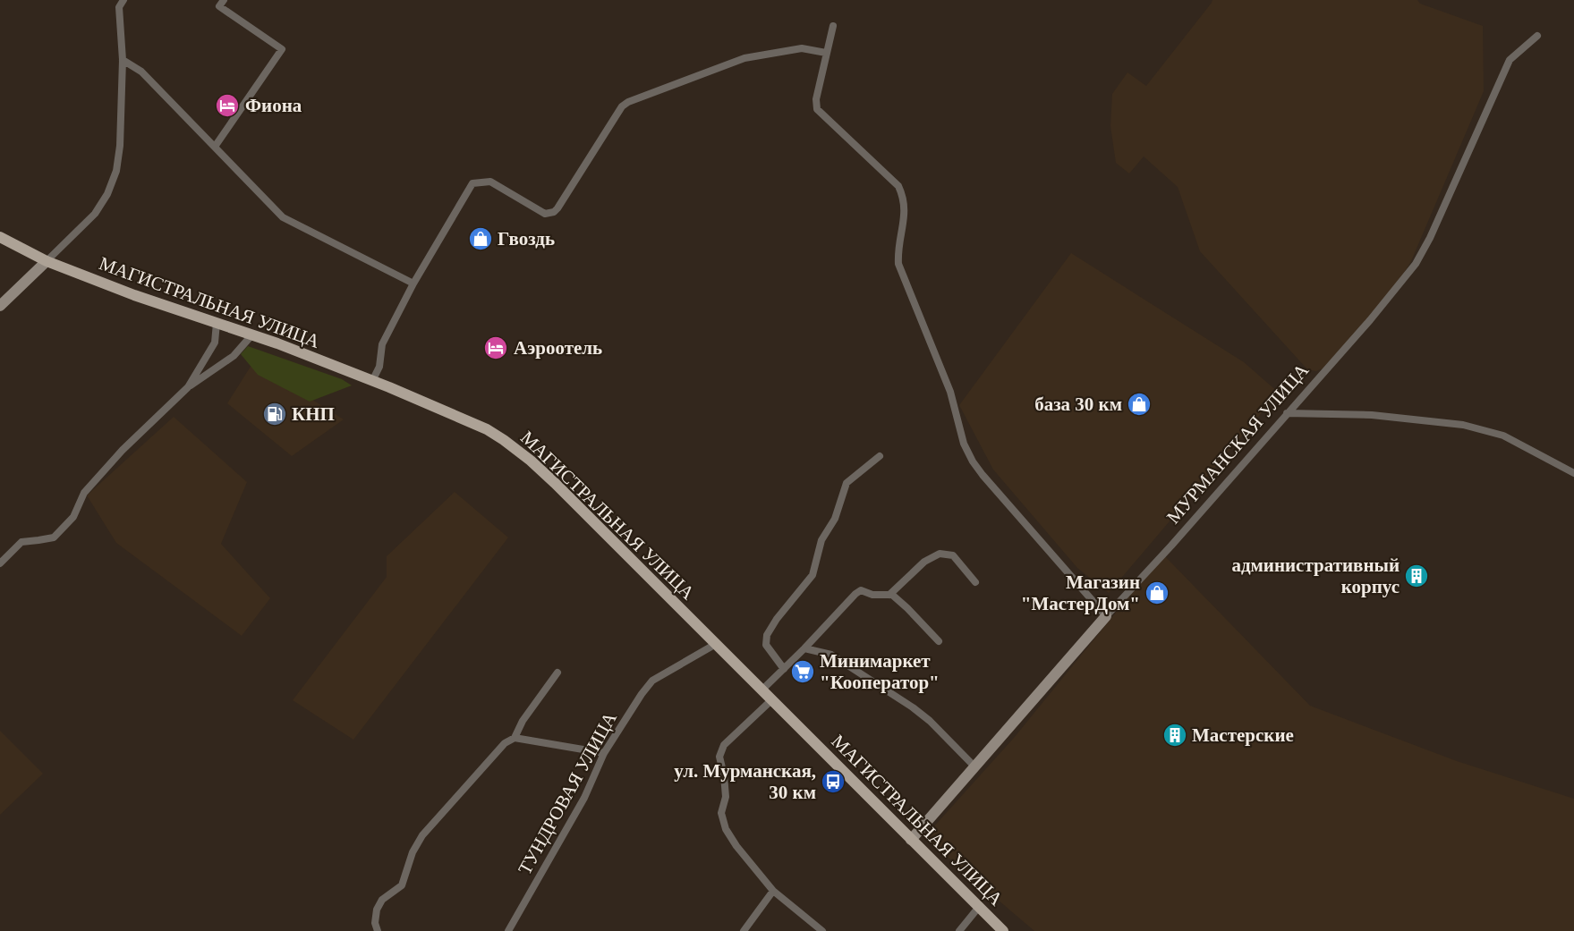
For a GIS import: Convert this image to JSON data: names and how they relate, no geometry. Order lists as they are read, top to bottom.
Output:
{
  "streets": {
    "main road": ["МАГИСТРАЛЬНАЯ УЛИЦА"],
    "street": ["МУРМАНСКАЯ УЛИЦА", "ТУНДРОВАЯ УЛИЦА"]
  },
  "crossings": [
    ["МАГИСТРАЛЬНАЯ УЛИЦА", "МУРМАНСКАЯ УЛИЦА"],
    ["МАГИСТРАЛЬНАЯ УЛИЦА", "ТУНДРОВАЯ УЛИЦА"]
  ],
  "places": {
    "hotel": ["Фиона", "Аэроотель"],
    "shop": ["Гвоздь", "база 30 км", "Магазин \"МастерДом\""],
    "fuel station": ["КНП"],
    "building": ["административный корпус", "Мастерские"],
    "supermarket": ["Минимаркет \"Кооператор\""],
    "bus stop": ["ул. Мурманская, 30 км"]
  }
}
